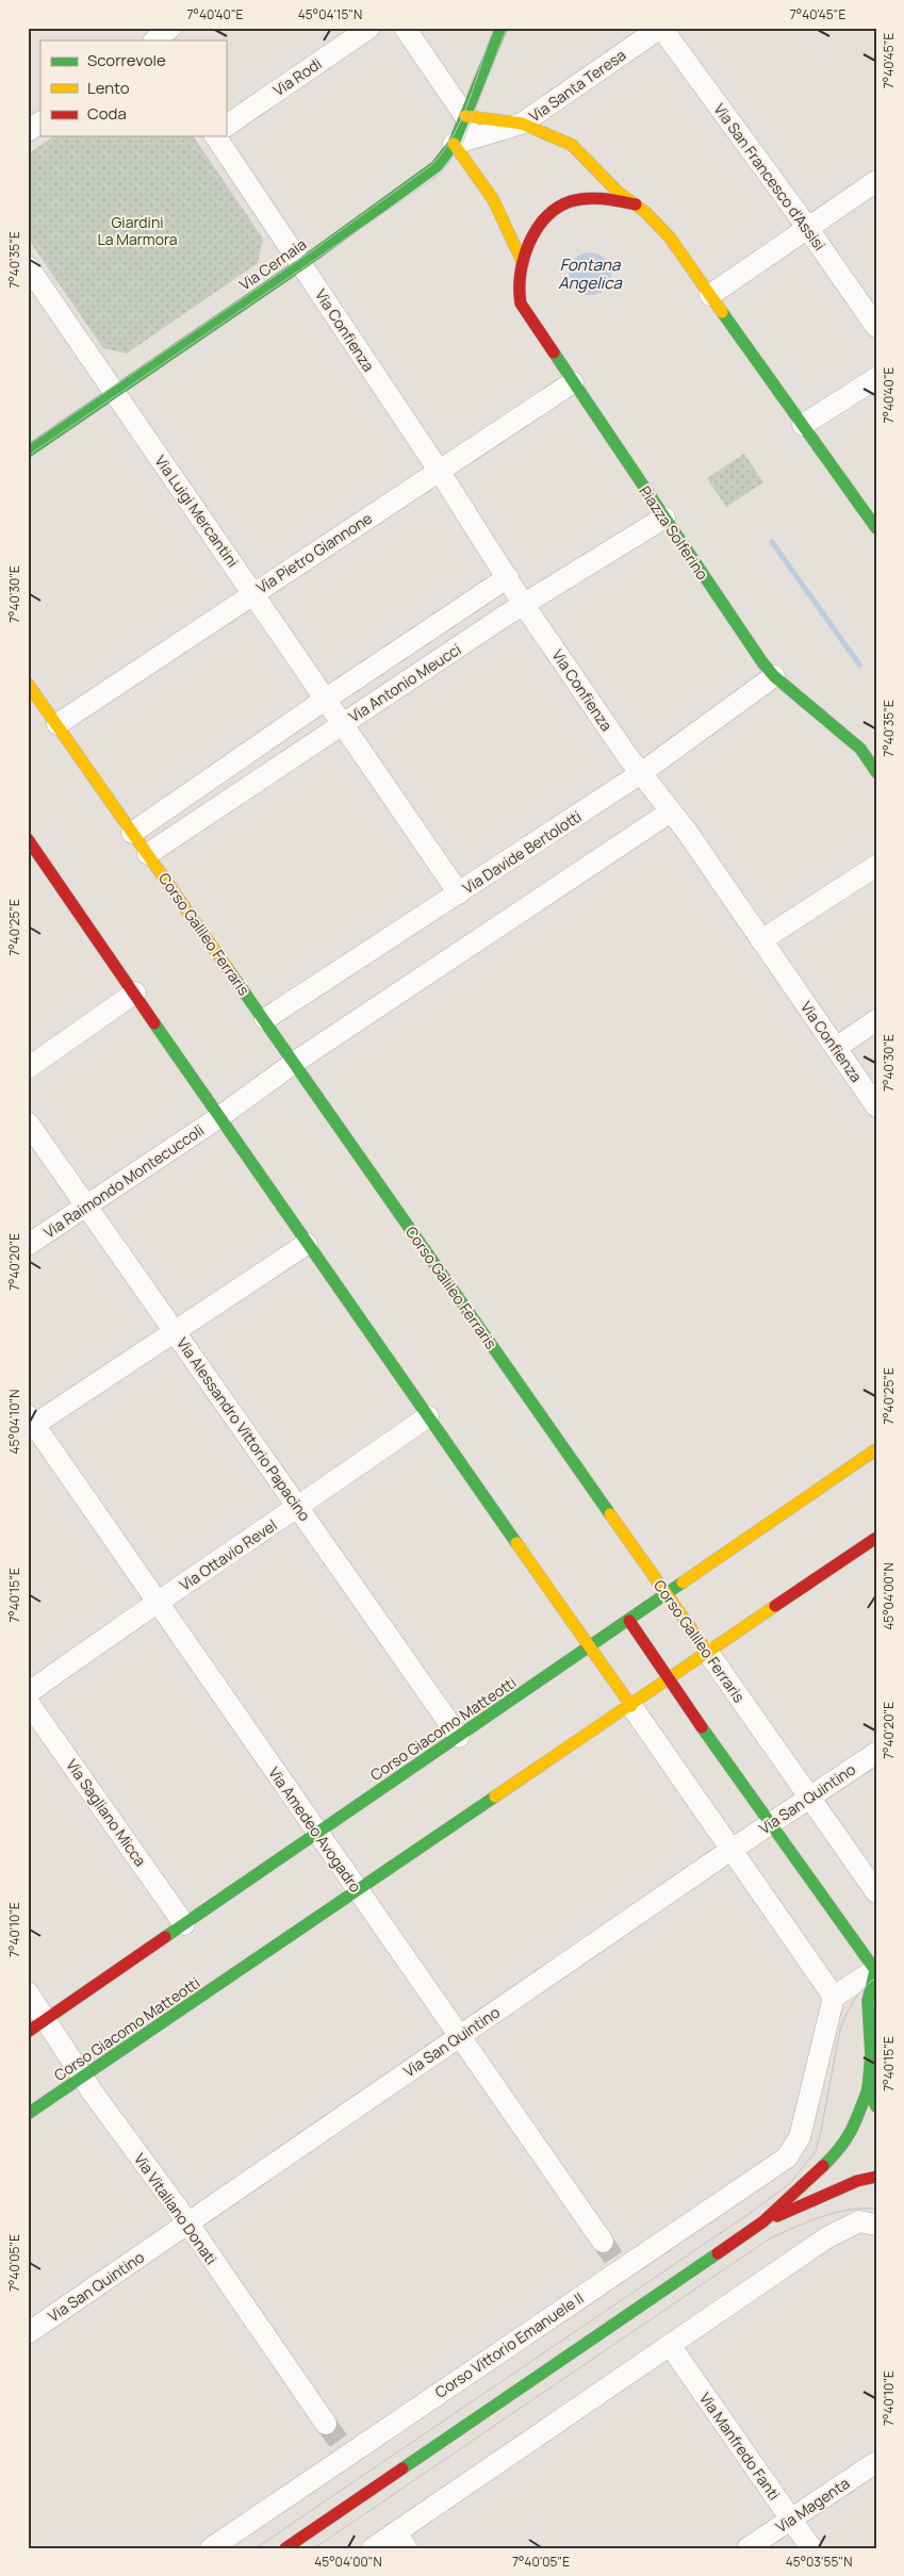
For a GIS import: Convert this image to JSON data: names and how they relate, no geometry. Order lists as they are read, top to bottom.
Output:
{
  "streets": {
    "street": [
      "Via Rodi",
      "Via Santa Teresa",
      "Via San Francesco d'Assisi",
      "Via Cernaia",
      "Via Confienza",
      "Via Luigi Mercantini",
      "Piazza Solferino",
      "Via Pietro Giannone",
      "Via Antonio Meucci",
      "Via Davide Bertolotti",
      "Corso Galileo Ferraris",
      "Via Raimondo Montecuccoli",
      "Via Alessandro Vittorio Papacino",
      "Via Ottavio Revel",
      "Corso Giacomo Matteotti",
      "Via San Quintino",
      "Via Sagliano Micca",
      "Via Amedeo Avogadro",
      "Via Vitaliano Donati",
      "Corso Vittorio Emanuele II",
      "Via Manfredo Fanti",
      "Via Magenta"
    ]
  },
  "crossings": [
    ["Via Santa Teresa", "Via San Francesco d'Assisi"],
    ["Via Cernaia", "Via Confienza"],
    ["Via Cernaia", "Via Luigi Mercantini"],
    ["Via Confienza", "Via Pietro Giannone"],
    ["Via Confienza", "Via Antonio Meucci"],
    ["Via Confienza", "Via Davide Bertolotti"],
    ["Via Luigi Mercantini", "Via Pietro Giannone"],
    ["Via Luigi Mercantini", "Via Antonio Meucci"],
    ["Via Luigi Mercantini", "Via Davide Bertolotti"],
    ["Piazza Solferino", "Via Pietro Giannone"],
    ["Piazza Solferino", "Via Antonio Meucci"],
    ["Piazza Solferino", "Via Davide Bertolotti"],
    ["Via Pietro Giannone", "Corso Galileo Ferraris"],
    ["Via Antonio Meucci", "Corso Galileo Ferraris"],
    ["Via Davide Bertolotti", "Corso Galileo Ferraris"],
    ["Corso Galileo Ferraris", "Corso Giacomo Matteotti"],
    ["Corso Galileo Ferraris", "Via San Quintino"],
    ["Via Raimondo Montecuccoli", "Via Alessandro Vittorio Papacino"],
    ["Via Alessandro Vittorio Papacino", "Via Ottavio Revel"],
    ["Via Alessandro Vittorio Papacino", "Corso Giacomo Matteotti"],
    ["Via Ottavio Revel", "Via Amedeo Avogadro"],
    ["Corso Giacomo Matteotti", "Via Sagliano Micca"],
    ["Corso Giacomo Matteotti", "Via Amedeo Avogadro"],
    ["Corso Giacomo Matteotti", "Via Vitaliano Donati"],
    ["Via San Quintino", "Via Amedeo Avogadro"],
    ["Via San Quintino", "Via Vitaliano Donati"],
    ["Via Amedeo Avogadro", "Corso Vittorio Emanuele II"],
    ["Via Manfredo Fanti", "Via Magenta"]
  ],
  "water": ["Fontana Angelica"],
  "parks": ["Giardini La Marmora"],
  "legend": ["Scorrevole", "Lento", "Coda"],
  "coordinates": [
    "7°40'40\"E",
    "45°04'15\"N",
    "7°40'45\"E",
    "7°40'35\"E",
    "7°40'30\"E",
    "7°40'25\"E",
    "7°40'20\"E",
    "45°04'10\"N",
    "7°40'15\"E",
    "45°04'00\"N",
    "7°40'10\"E",
    "7°40'05\"E",
    "45°03'55\"N"
  ]
}
